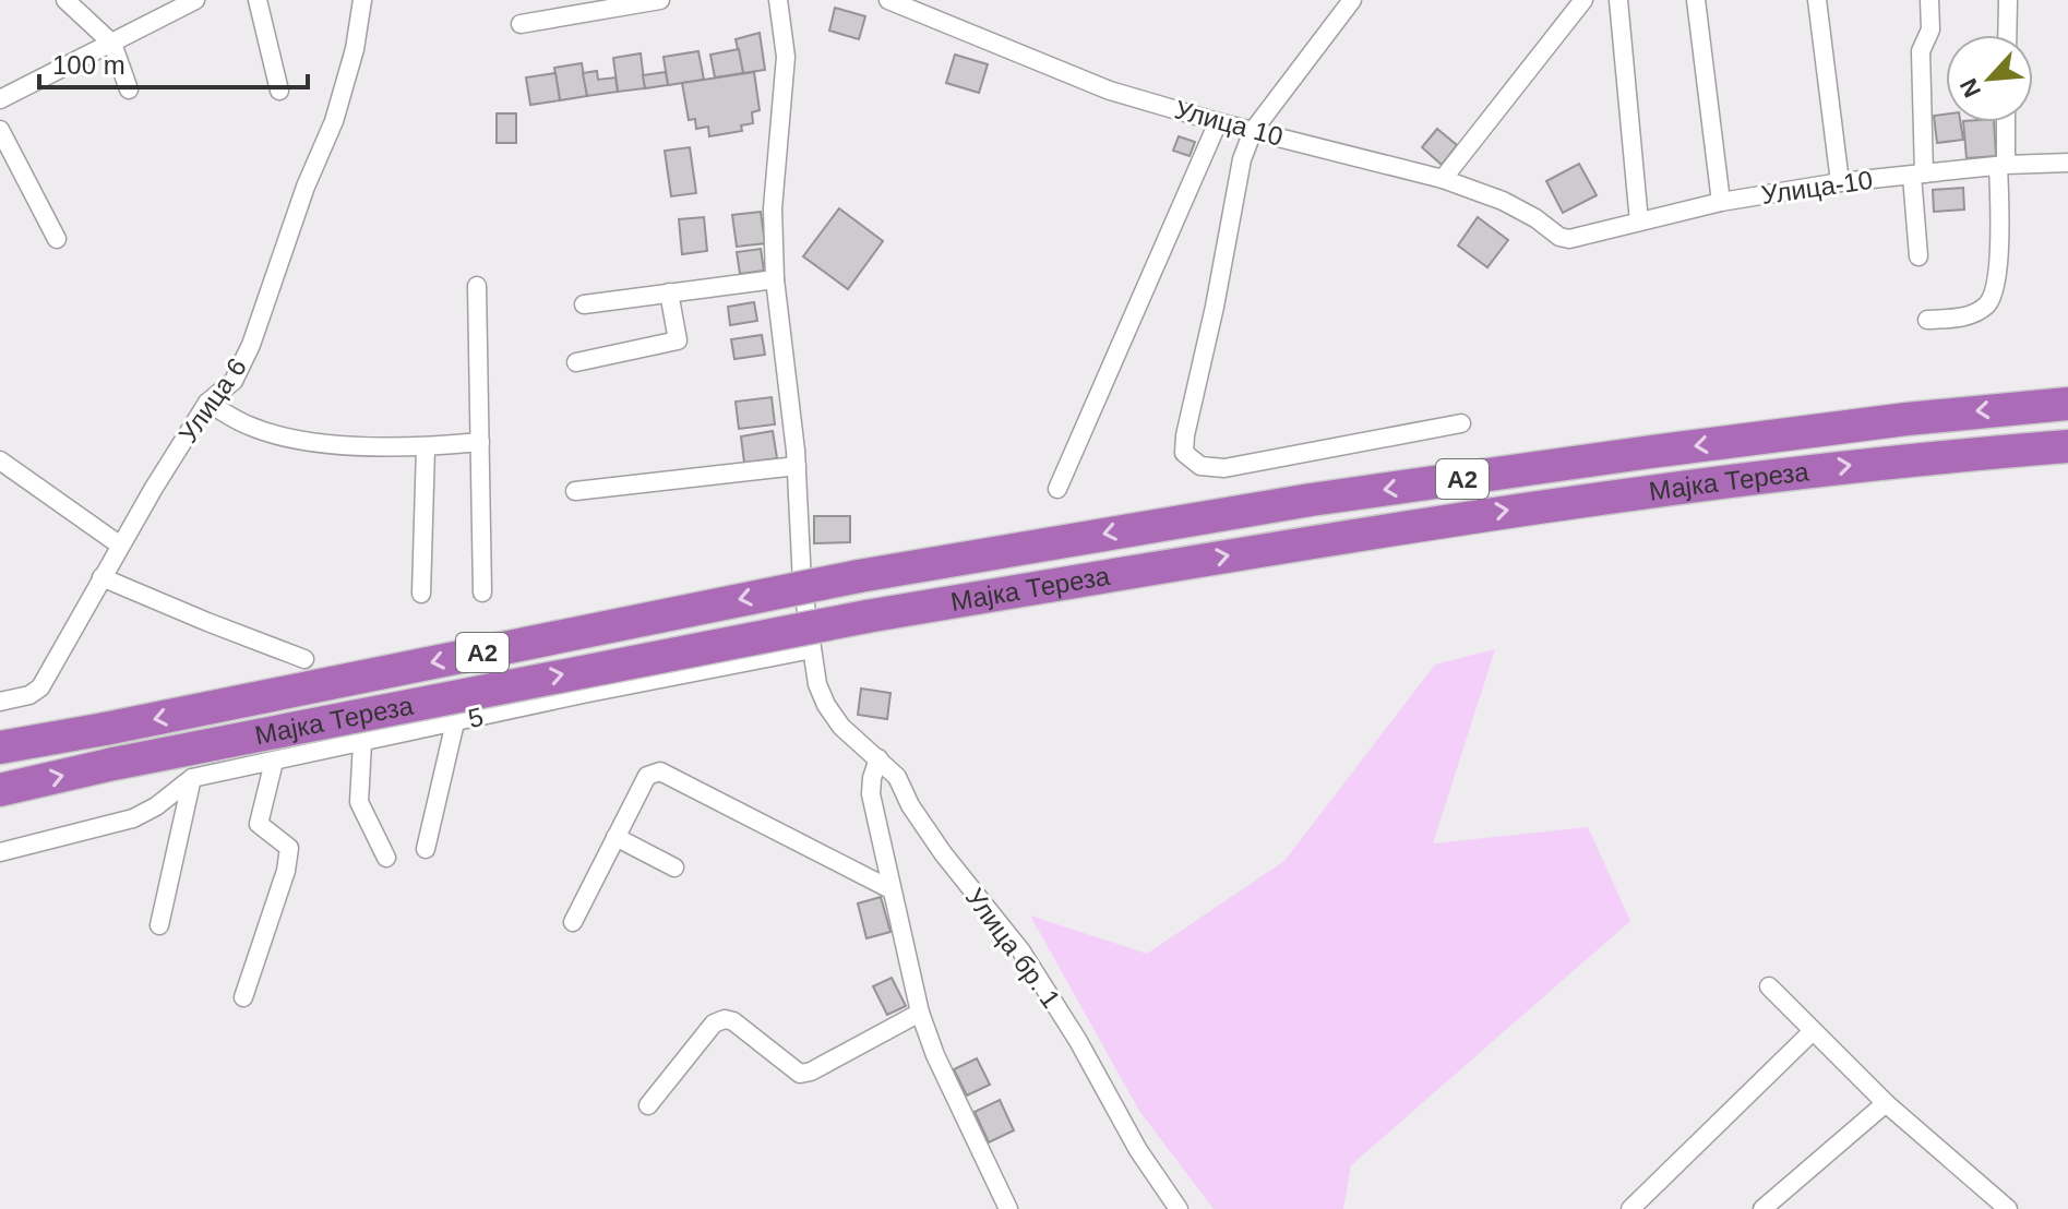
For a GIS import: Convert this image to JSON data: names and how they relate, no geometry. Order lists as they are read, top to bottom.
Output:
{
  "streets": {
    "highway": ["A2", "Мајка Тереза"],
    "street": [
      "Улица 10",
      "Улица-10",
      "Улица 6",
      "5",
      "Улица бр. 1"
    ]
  },
  "crossings": [
    ["Улица 10", "Улица-10"],
    ["5", "Улица бр. 1"]
  ],
  "scale_bar": "100 m",
  "north": "bottom left"
}
